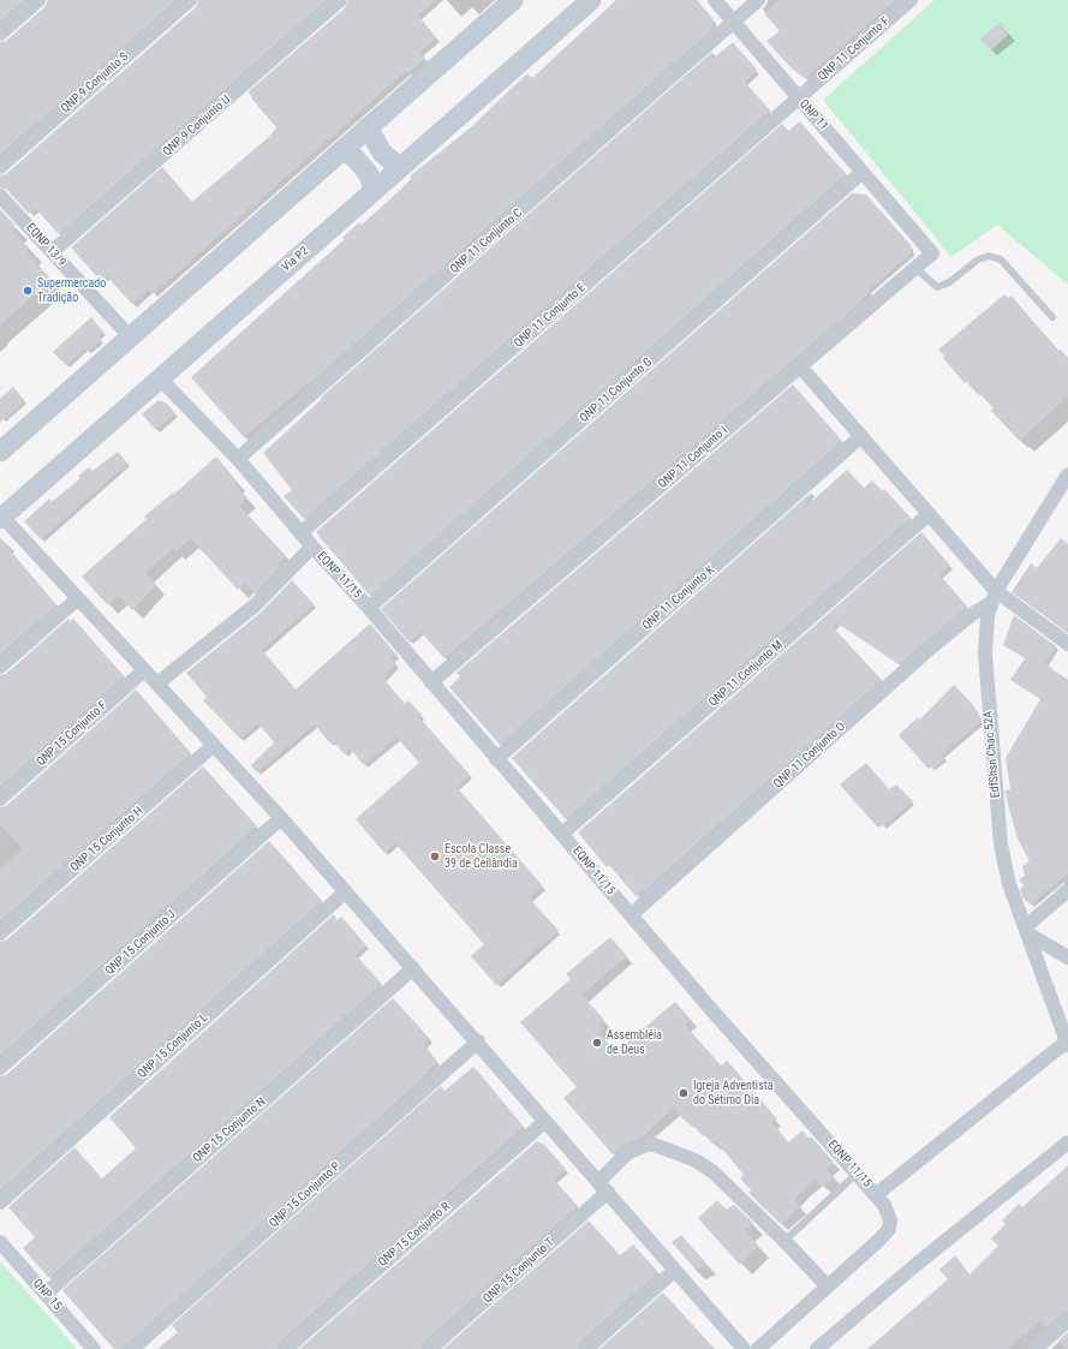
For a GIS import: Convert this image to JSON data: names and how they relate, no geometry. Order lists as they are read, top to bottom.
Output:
{
  "streets": {
    "main road": ["Via P2"],
    "street": [
      "QNP 11 Conjunto F",
      "QNP 9 Conjunto S",
      "QNP 11",
      "QNP 9 Conjunto U",
      "QNP 11 Conjunto C",
      "EQNP 13/9",
      "QNP 11 Conjunto E",
      "QNP 11 Conjunto G",
      "QNP 11 Conjunto I",
      "EQNP 11/15",
      "QNP 11 Conjunto K",
      "QNP 11 Conjunto M",
      "QNP 15 Conjunto F",
      "EdfShsn Chac 52A",
      "QNP 11 Conjunto O",
      "QNP 15 Conjunto H",
      "QNP 15 Conjunto J",
      "QNP 15 Conjunto L",
      "QNP 15 Conjunto N",
      "QNP 15 Conjunto P",
      "QNP 15 Conjunto R",
      "QNP 15 Conjunto T",
      "QNP 15"
    ]
  },
  "crossings": [
    ["QNP 11 Conjunto F", "QNP 11"],
    ["QNP 11 Conjunto F", "QNP 11 Conjunto E"],
    ["QNP 11", "QNP 11 Conjunto C"],
    ["QNP 11", "QNP 11 Conjunto E"],
    ["QNP 11", "QNP 11 Conjunto G"],
    ["QNP 11", "QNP 11 Conjunto I"],
    ["QNP 9 Conjunto U", "EQNP 13/9"],
    ["QNP 11 Conjunto C", "EQNP 11/15"],
    ["Via P2", "EQNP 11/15"],
    ["QNP 11 Conjunto E", "EQNP 11/15"],
    ["QNP 11 Conjunto G", "EQNP 11/15"],
    ["QNP 11 Conjunto I", "EQNP 11/15"],
    ["EQNP 11/15", "QNP 11 Conjunto K"],
    ["EQNP 11/15", "QNP 11 Conjunto M"],
    ["EQNP 11/15", "QNP 11 Conjunto O"],
    ["EdfShsn Chac 52A", "QNP 11 Conjunto O"],
    ["QNP 15 Conjunto N", "QNP 15"]
  ],
  "places": [
    "Supermercado Tradição",
    "Escola Classe 39 de Ceilândia",
    "Assembléia de Deus",
    "Igreja Adventista do Sétimo Dia"
  ]
}
